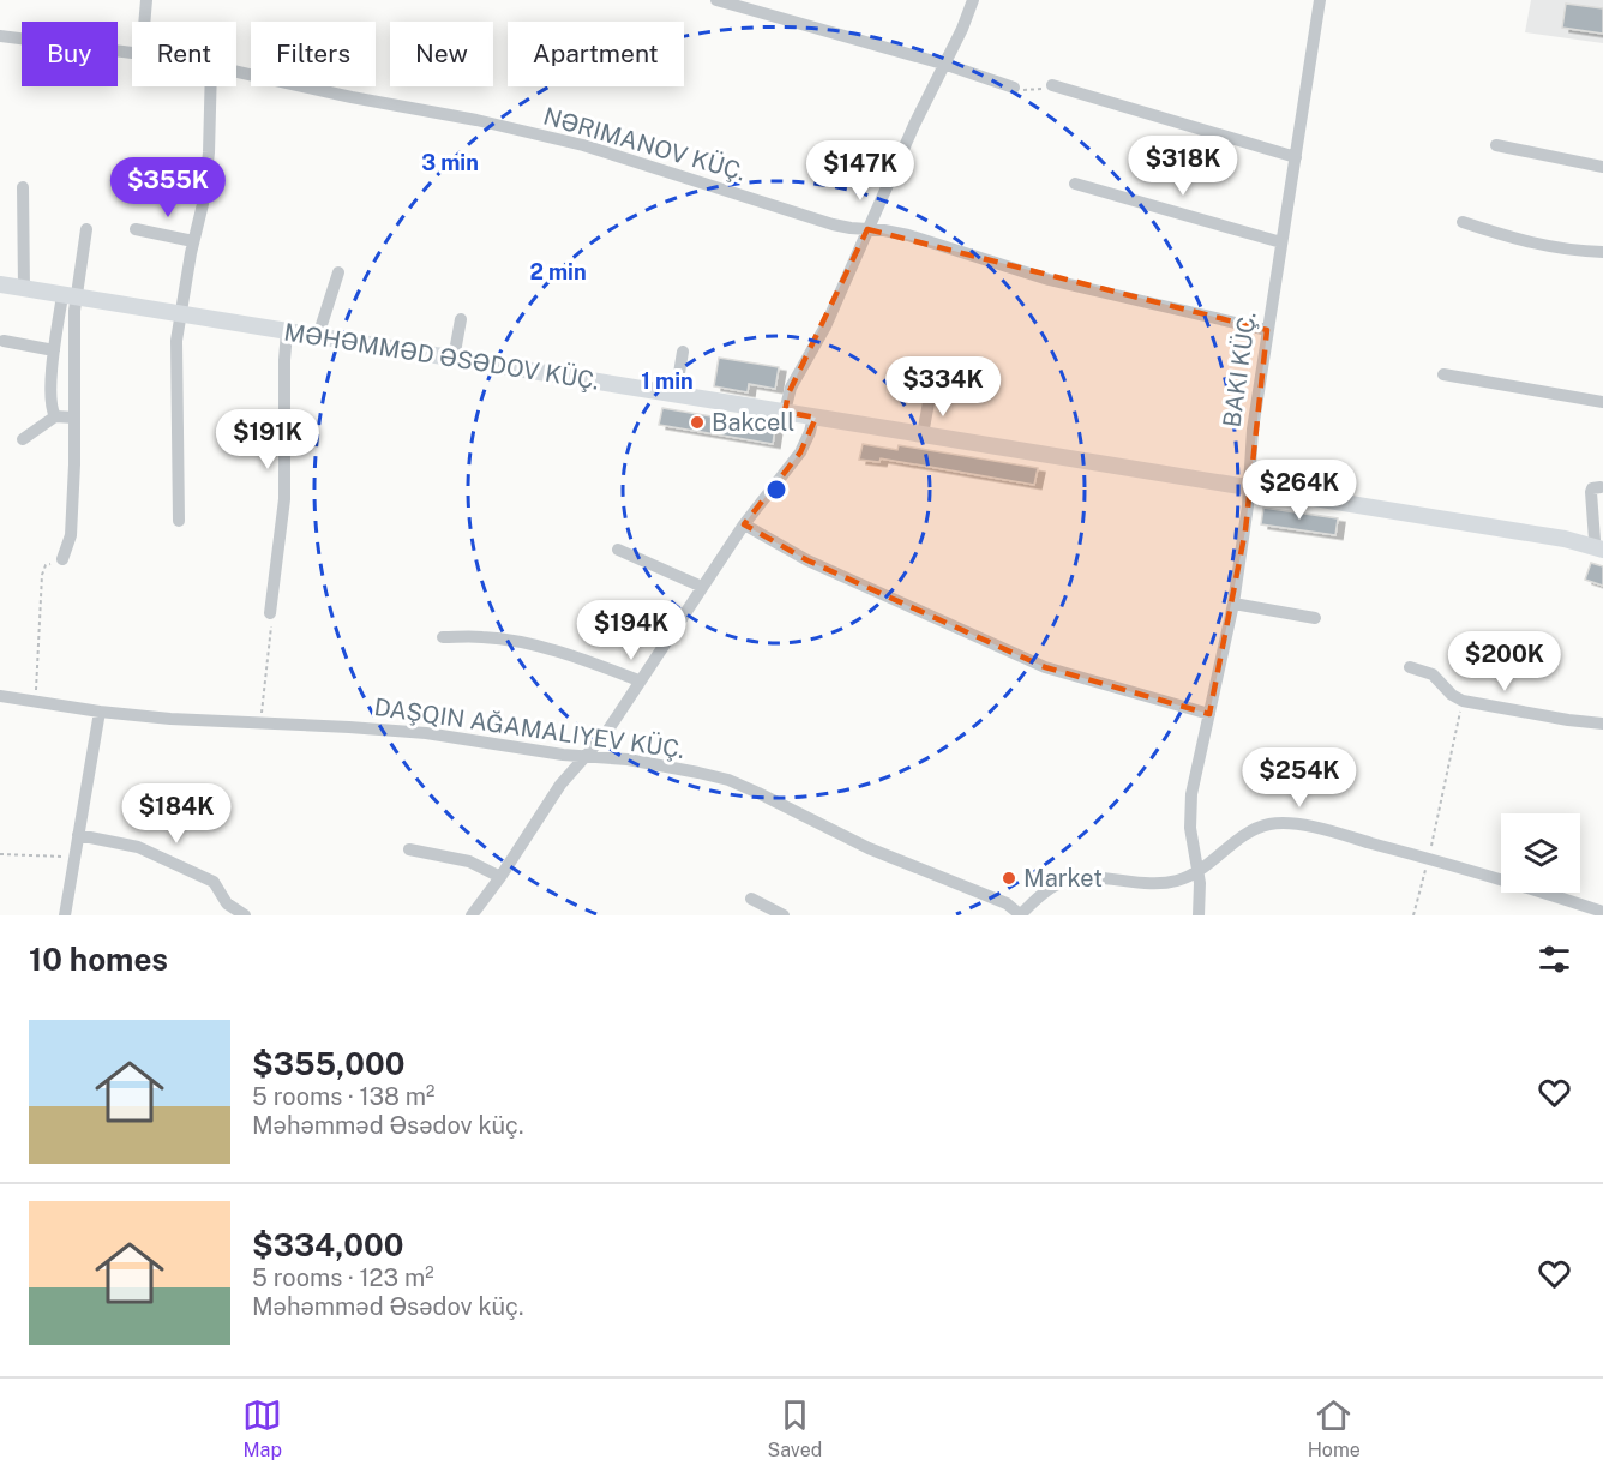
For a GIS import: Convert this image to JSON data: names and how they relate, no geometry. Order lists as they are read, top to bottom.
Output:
{
  "streets": {
    "main road": ["MƏHƏMMƏD ƏSƏDOV KÜÇ."],
    "street": ["NƏRIMANOV KÜÇ."]
  },
  "places": ["Bakcell", "Market"],
  "page": {
    "chip": [
      "Buy",
      "Rent",
      "Filters",
      "New",
      "Apartment"
    ],
    "price": [
      "$318K",
      "$147K",
      "$355K",
      "$334K",
      "$191K",
      "$264K",
      "$194K",
      "$200K",
      "$254K",
      "$184K"
    ],
    "heading": "10 homes",
    "list": [
      {
        "name": "$355,000",
        "note": "5 rooms · 138 m² · Məhəmməd Əsədov küç."
      },
      {
        "name": "$334,000",
        "note": "5 rooms · 123 m² · Məhəmməd Əsədov küç."
      }
    ],
    "tabs": ["Map", "Saved", "Home"]
  },
  "rings": ["3 min", "2 min", "1 min"]
}
